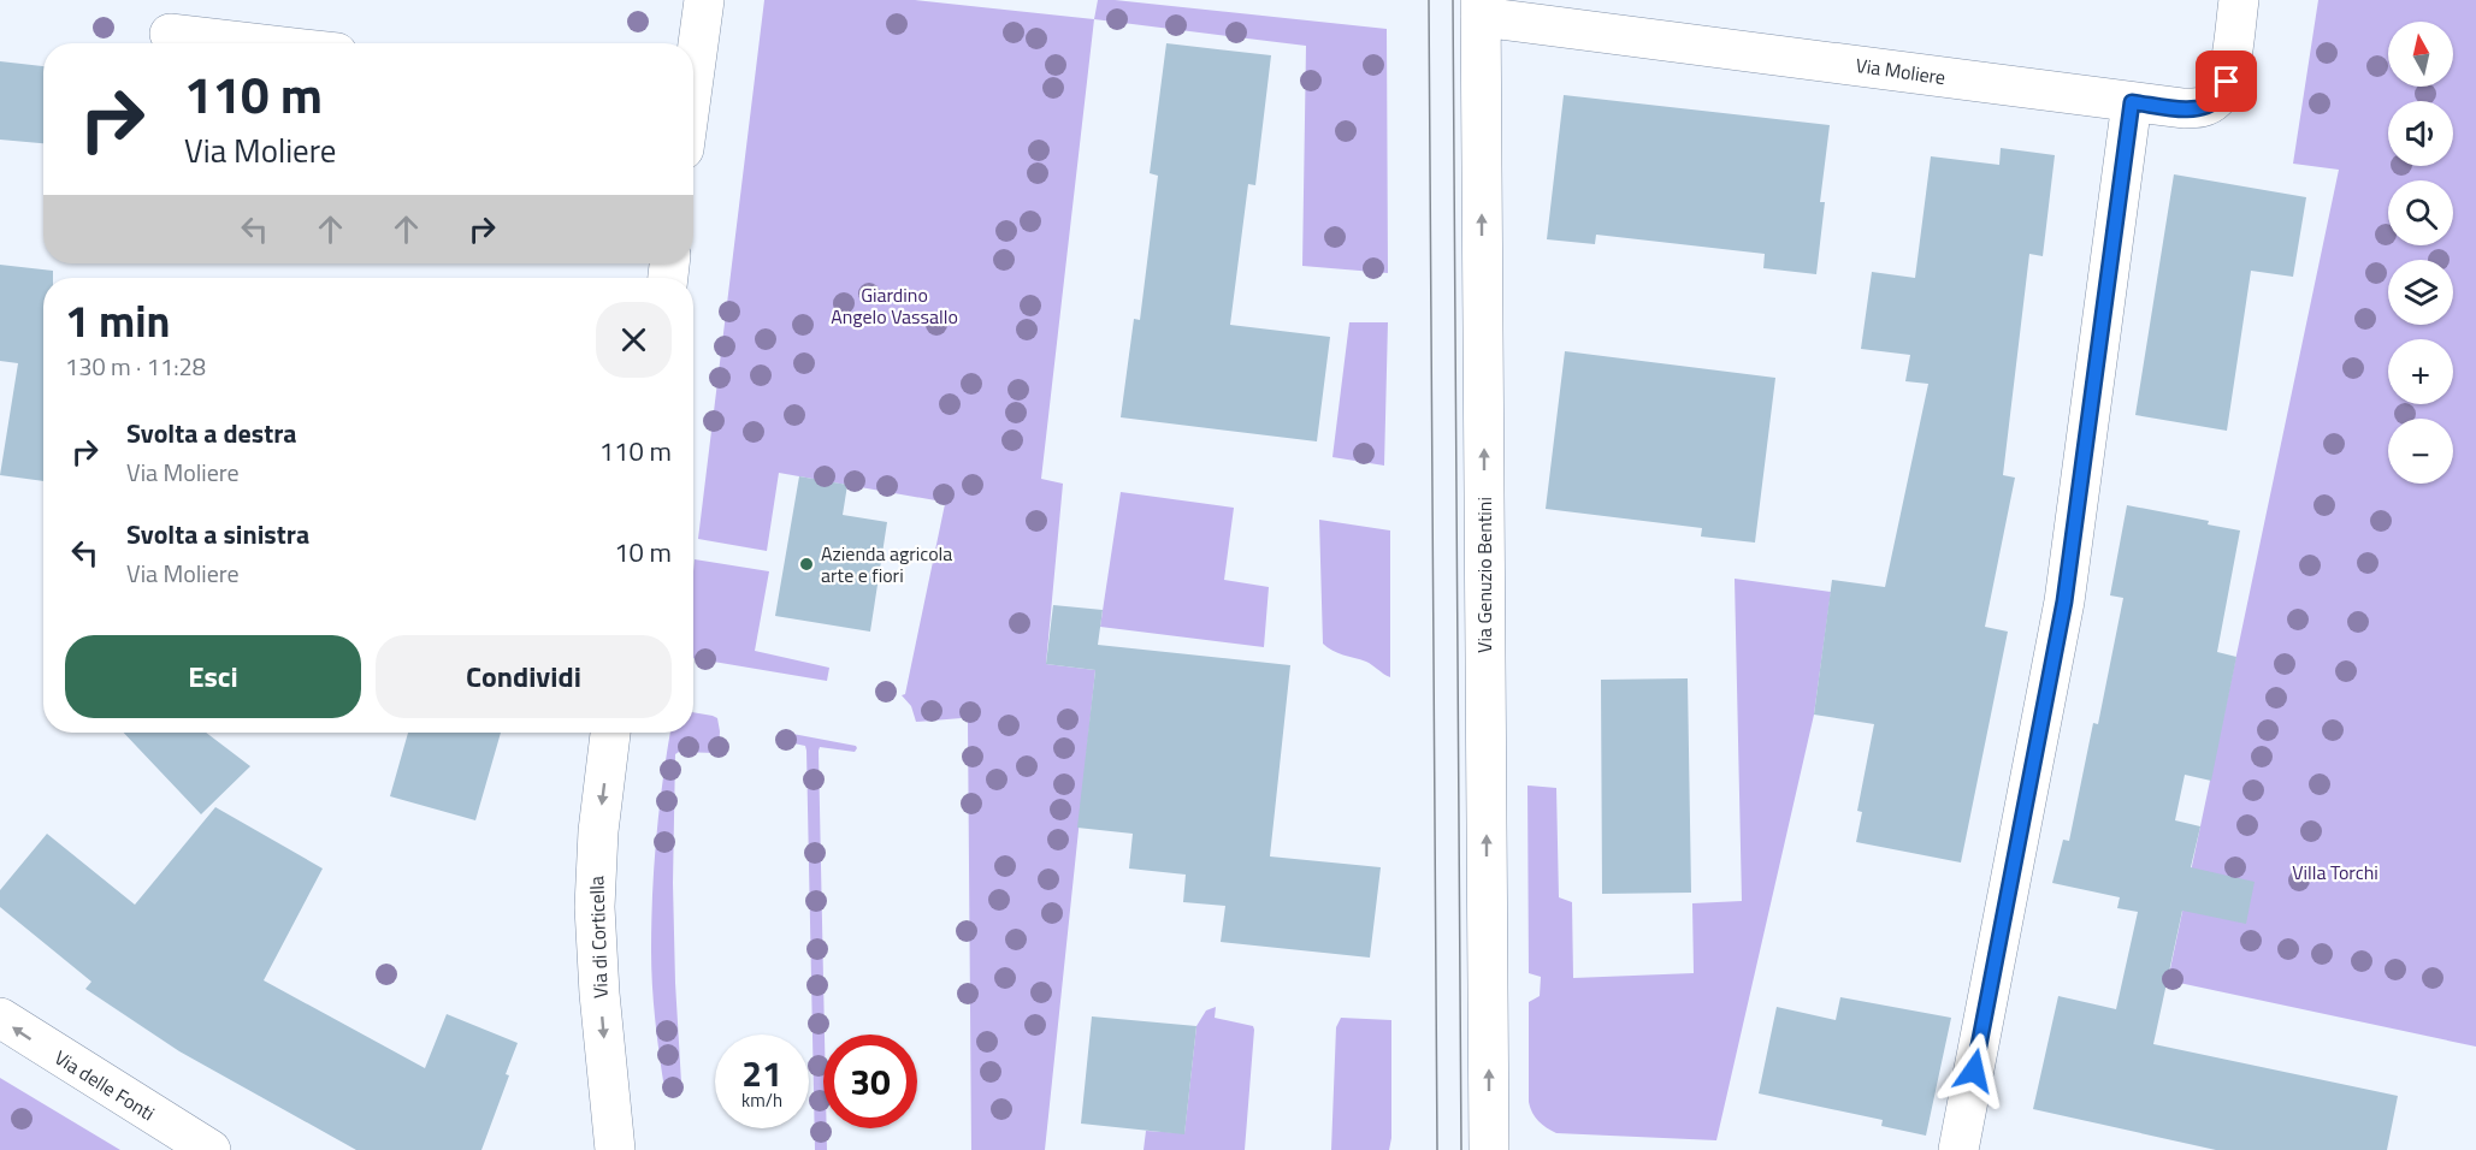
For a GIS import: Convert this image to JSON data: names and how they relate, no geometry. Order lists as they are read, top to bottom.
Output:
{
  "streets": {
    "street": [
      "Via Moliere",
      "Via Genuzio Bentini",
      "Via di Corticella",
      "Via delle Fonti"
    ]
  },
  "crossings": [
    ["Via Moliere", "Via Genuzio Bentini"]
  ],
  "one_way": ["Via Genuzio Bentini", "Via di Corticella", "Via delle Fonti"],
  "parks": ["Giardino Angelo Vassallo", "Villa Torchi"],
  "places": ["Azienda agricola arte e fiori"],
  "north": "top",
  "page": {
    "map_buttons": ["+", "−"],
    "turn": ["110 m", "Via Moliere"],
    "heading": ["1 min", "130 m · 11:28"],
    "list": [
      {
        "name": "Svolta a destra",
        "note": "Via Moliere",
        "value": "110 m"
      },
      {
        "name": "Svolta a sinistra",
        "note": "Via Moliere",
        "value": "10 m"
      }
    ],
    "buttons": ["Esci", "Condividi"],
    "speed": "21 km/h",
    "limit": "30"
  }
}
